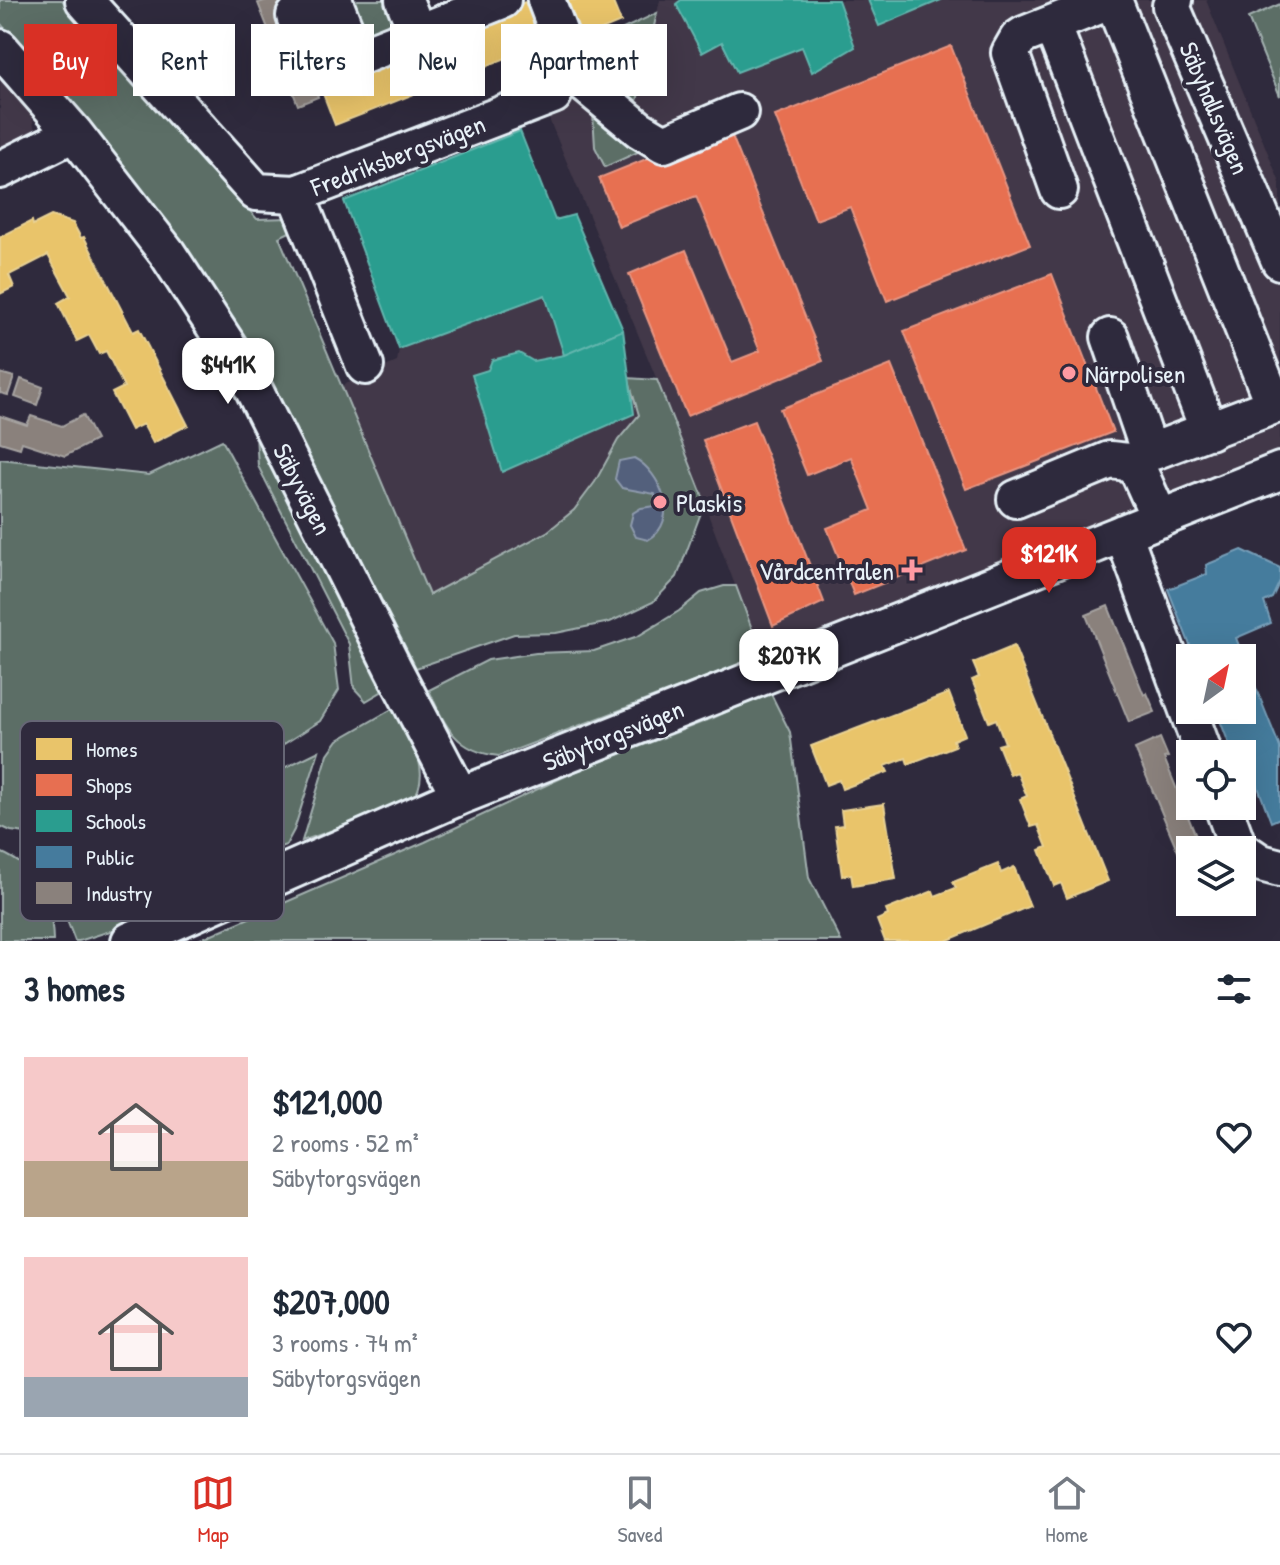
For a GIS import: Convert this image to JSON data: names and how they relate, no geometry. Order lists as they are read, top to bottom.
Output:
{
  "streets": {
    "street": [
      "Säbyhallsvägen",
      "Fredriksbergsvägen",
      "Säbyvägen",
      "Säbytorgsvägen"
    ]
  },
  "crossings": [
    ["Säbyvägen", "Säbytorgsvägen"]
  ],
  "places": {
    "other": ["Närpolisen", "Plaskis"],
    "health": ["Vårdcentralen"]
  },
  "legend": [
    "Homes",
    "Shops",
    "Schools",
    "Public",
    "Industry"
  ],
  "north": "top right",
  "page": {
    "chip": [
      "Buy",
      "Rent",
      "Filters",
      "New",
      "Apartment"
    ],
    "price": ["$441K", "$121K", "$207K"],
    "heading": "3 homes",
    "list": [
      {
        "name": "$121,000",
        "note": "2 rooms · 52 m² · Säbytorgsvägen"
      },
      {
        "name": "$207,000",
        "note": "3 rooms · 74 m² · Säbytorgsvägen"
      }
    ],
    "tabs": ["Map", "Saved", "Home"]
  }
}
